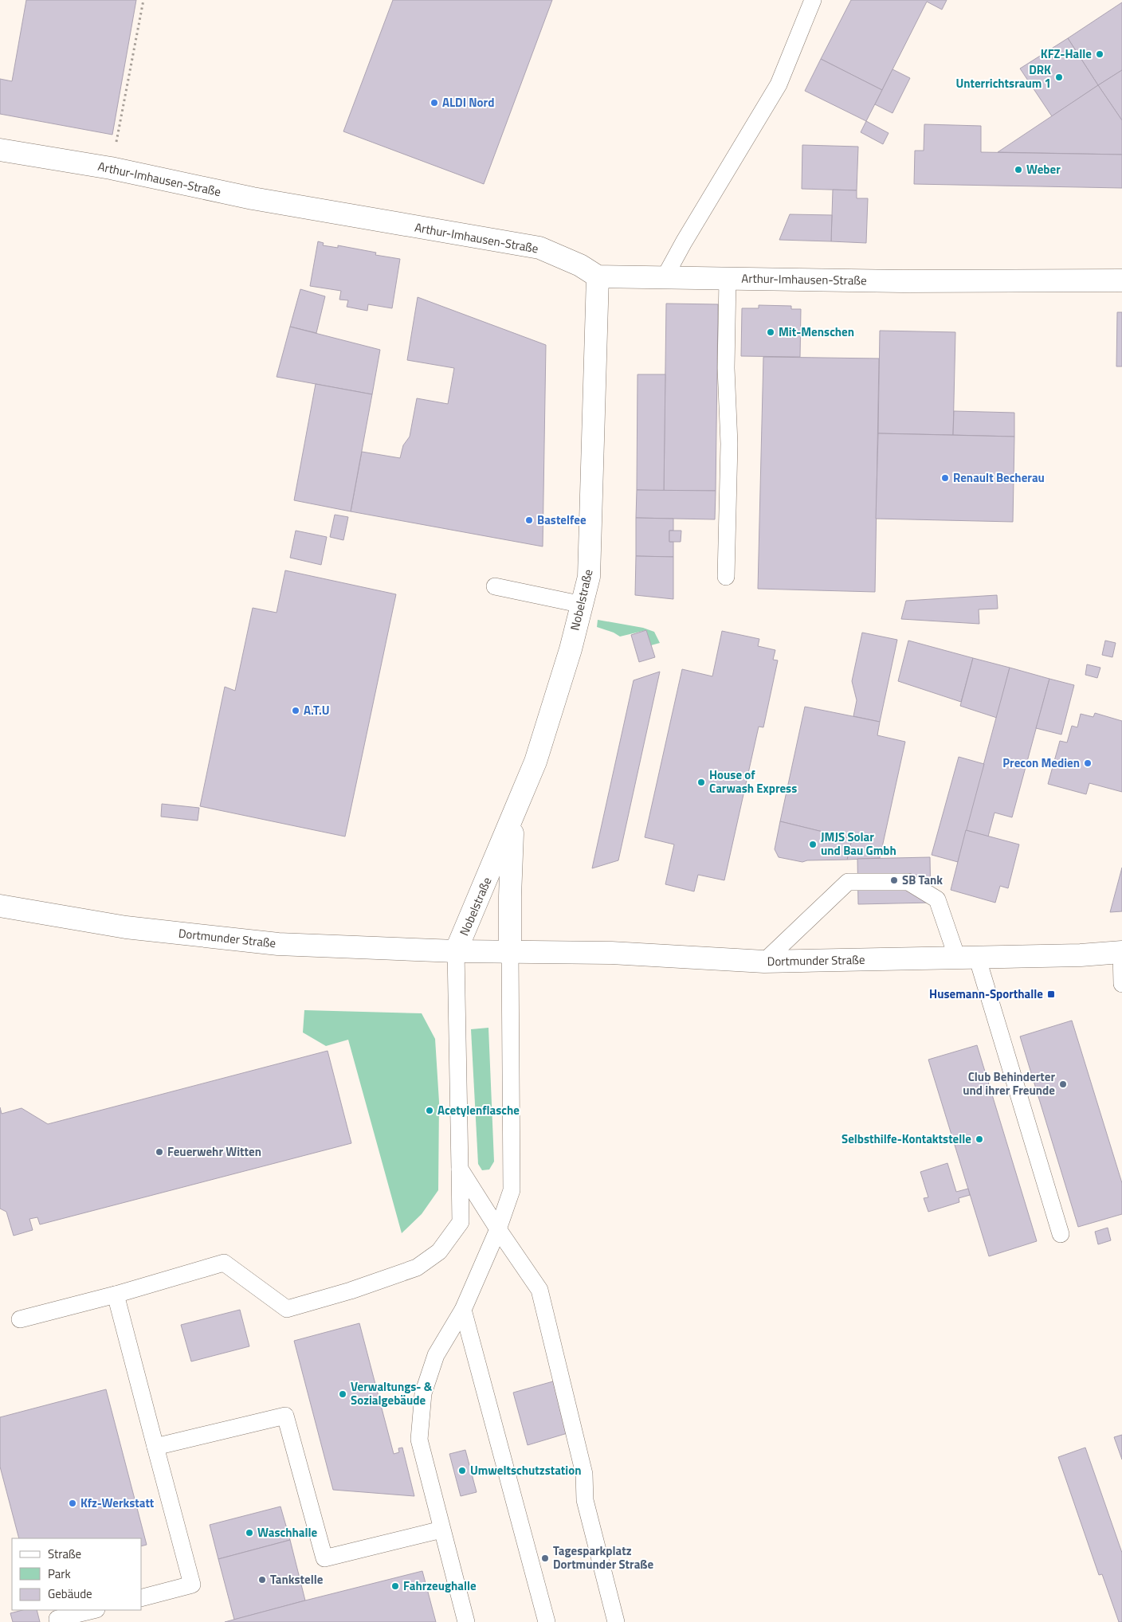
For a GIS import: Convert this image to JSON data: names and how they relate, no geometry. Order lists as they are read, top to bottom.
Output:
{
  "streets": {
    "street": ["Arthur-Imhausen-Straße", "Nobelstraße", "Dortmunder Straße"]
  },
  "crossings": [
    ["Arthur-Imhausen-Straße", "Nobelstraße"],
    ["Nobelstraße", "Dortmunder Straße"]
  ],
  "places": {
    "other": [
      "KFZ-Halle",
      "DRK Unterrichtsraum 1",
      "ALDI Nord",
      "Weber",
      "Mit-Menschen",
      "Renault Becherau",
      "Bastelfee",
      "A.T.U",
      "Precon Medien",
      "House of Carwash Express",
      "JMJS Solar und Bau Gmbh",
      "SB Tank",
      "Club Behinderter und ihrer Freunde",
      "Acetylenflasche",
      "Selbsthilfe-Kontaktstelle",
      "Feuerwehr Witten",
      "Verwaltungs- & Sozialgebäude",
      "Umweltschutzstation",
      "Kfz-Werkstatt",
      "Waschhalle",
      "Tagesparkplatz Dortmunder Straße",
      "Tankstelle",
      "Fahrzeughalle"
    ],
    "transit": ["Husemann-Sporthalle"]
  },
  "legend": ["Straße", "Park", "Gebäude"]
}
